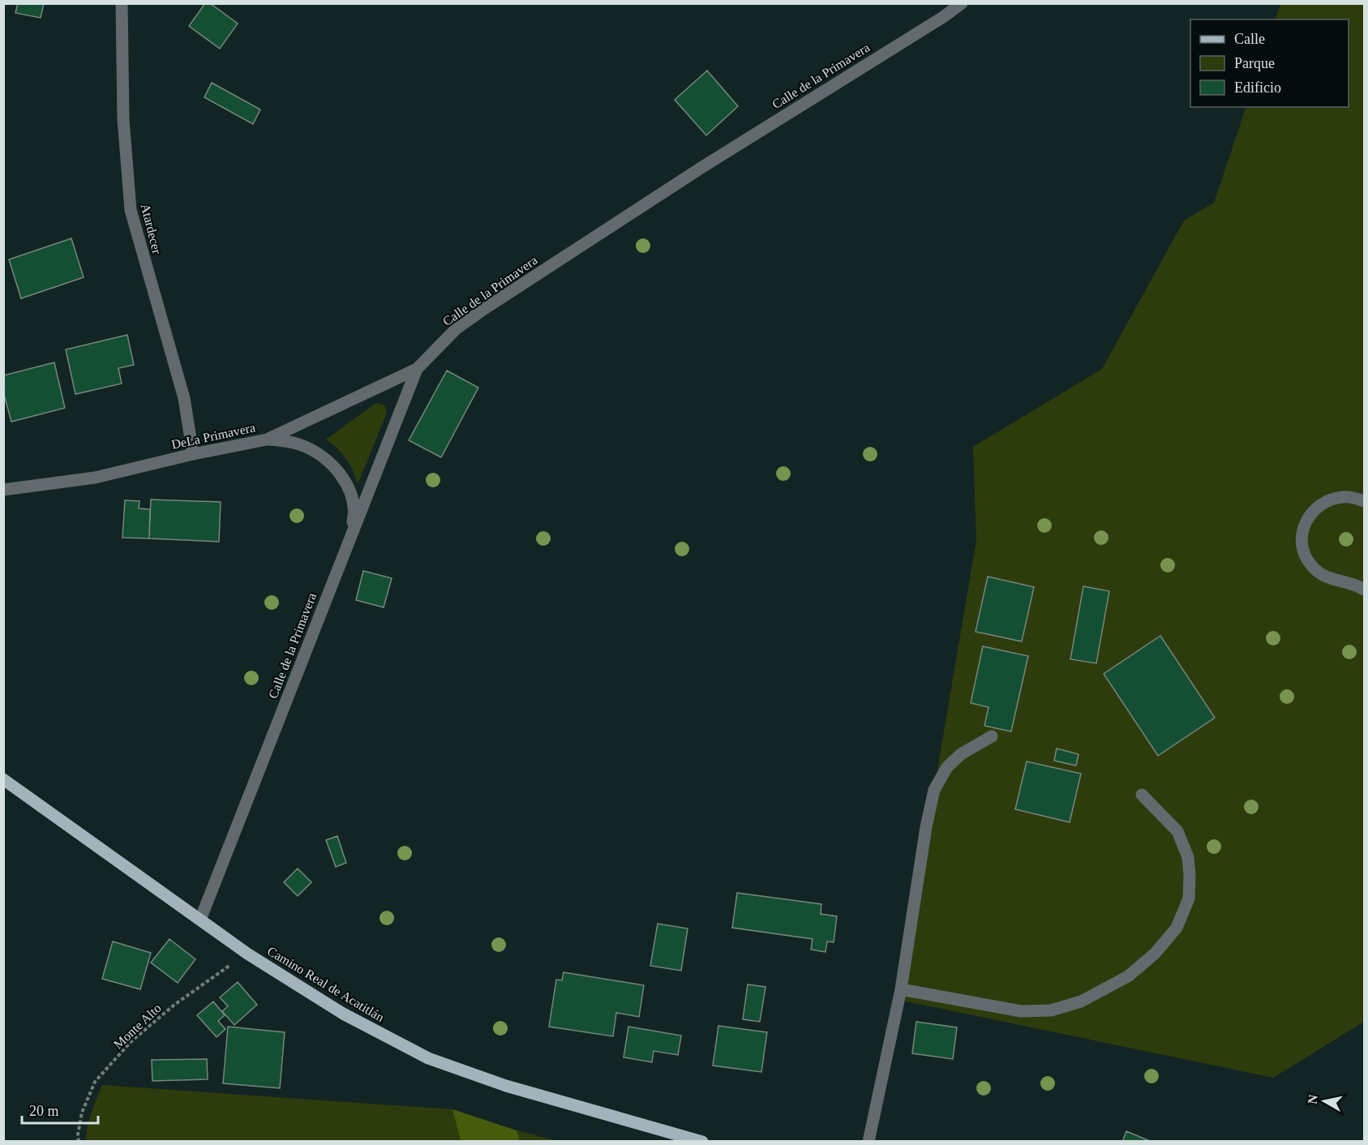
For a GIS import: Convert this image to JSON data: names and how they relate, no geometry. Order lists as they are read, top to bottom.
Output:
{
  "streets": {
    "main road": ["Camino Real de Acatitlán"],
    "street": ["Calle de la Primavera", "Atardecer", "DeLa Primavera"],
    "path": ["Monte Alto"]
  },
  "crossings": [
    ["Calle de la Primavera", "DeLa Primavera"],
    ["Calle de la Primavera", "Camino Real de Acatitlán"],
    ["Atardecer", "DeLa Primavera"],
    ["Camino Real de Acatitlán", "Monte Alto"]
  ],
  "legend": ["Calle", "Parque", "Edificio"],
  "scale_bar": "20 m",
  "north": "left"
}
